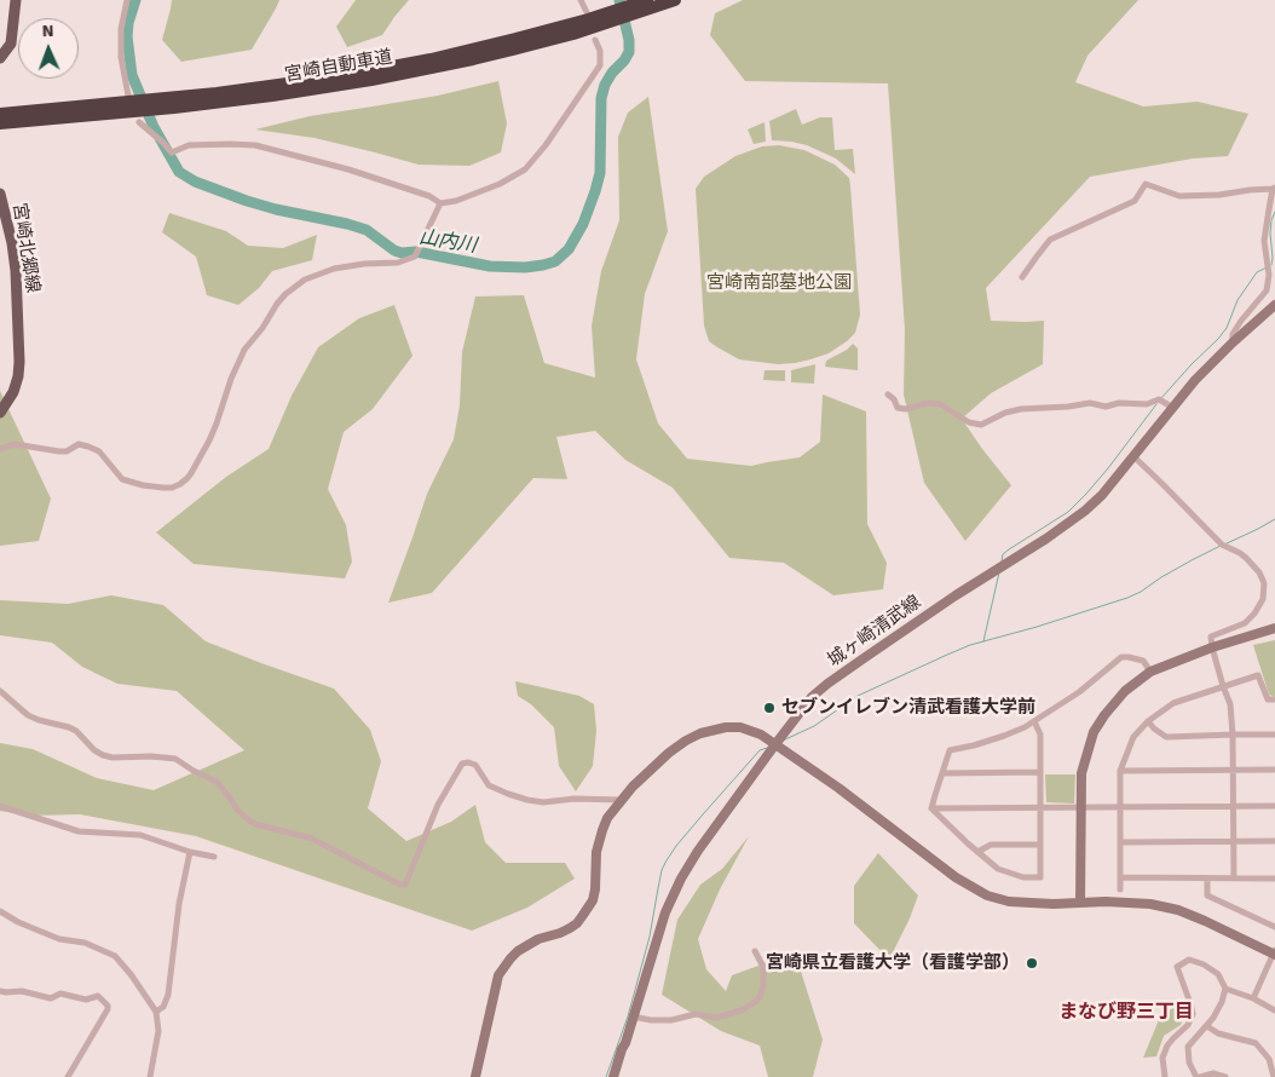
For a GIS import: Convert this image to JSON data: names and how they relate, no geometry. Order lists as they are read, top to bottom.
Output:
{
  "streets": {
    "highway": ["宮崎自動車道"],
    "main road": ["宮崎北郷線"],
    "street": ["城ヶ崎清武線"]
  },
  "districts": ["まなび野三丁目"],
  "water": ["山内川"],
  "parks": ["宮崎南部墓地公園"],
  "places": ["セブンイレブン清武看護大学前", "宮崎県立看護大学（看護学部）"],
  "north": "top"
}
